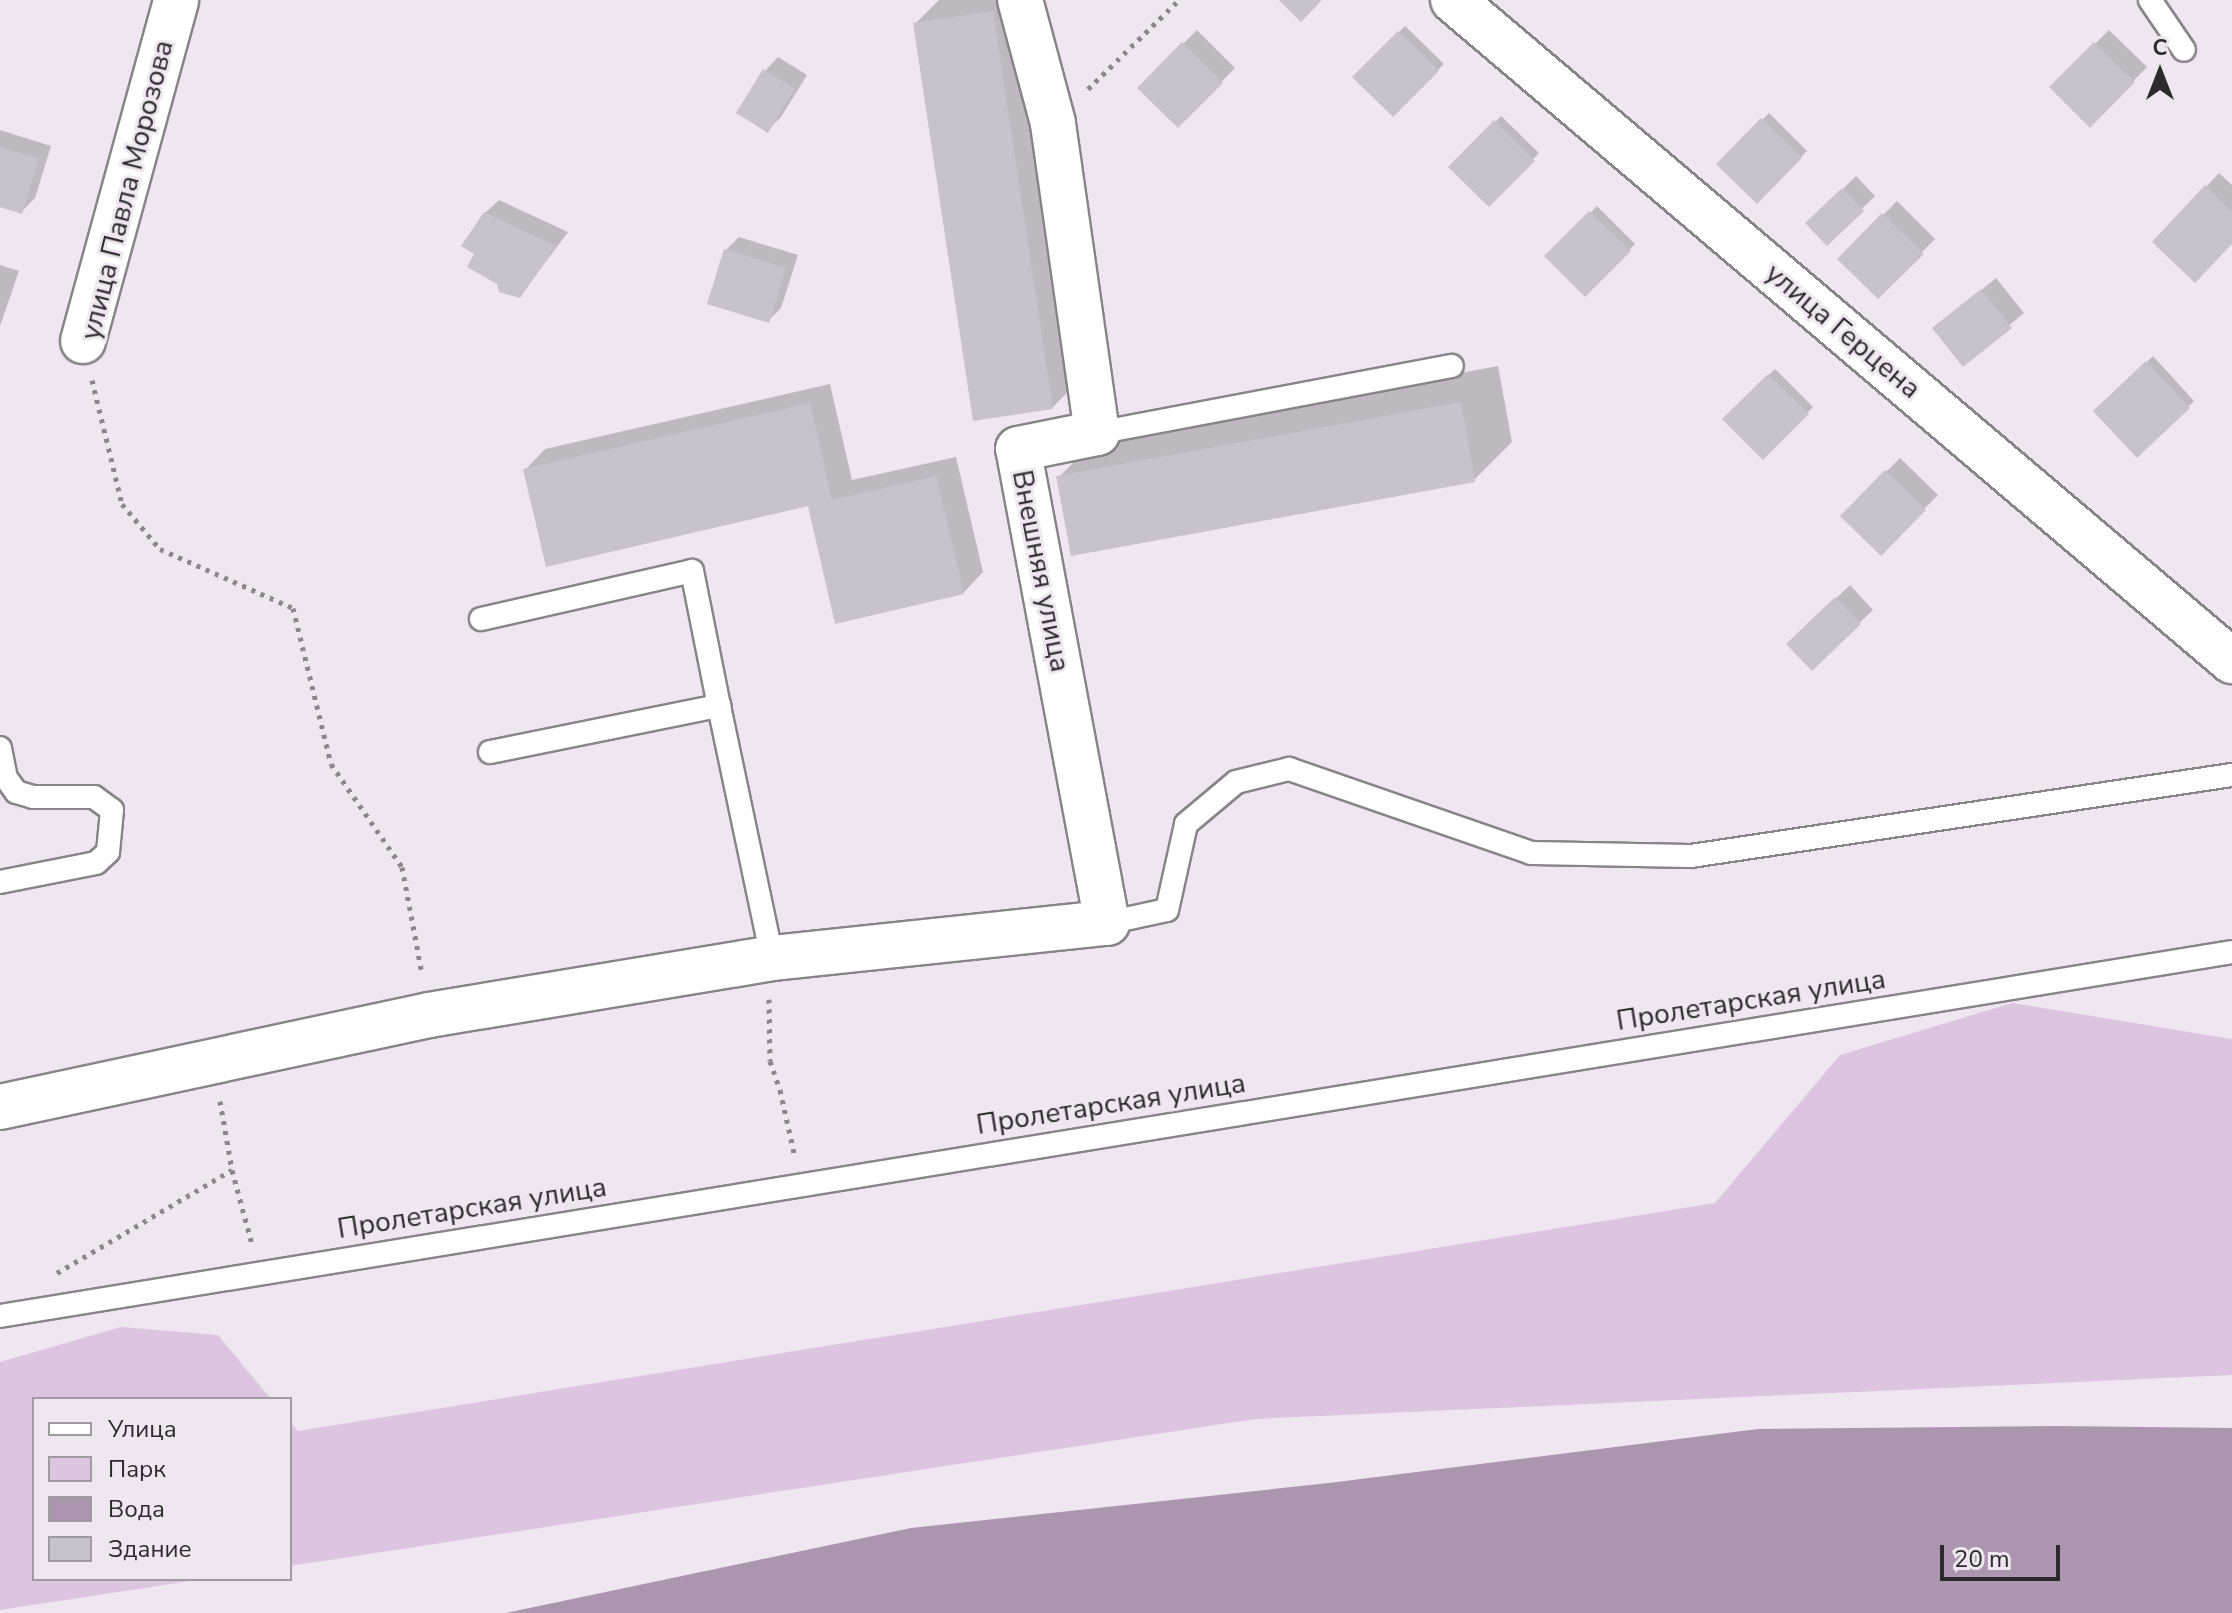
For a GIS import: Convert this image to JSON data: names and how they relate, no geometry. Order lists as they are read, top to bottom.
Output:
{
  "streets": {
    "street": ["улица Павла Морозова", "улица Герцена", "Внешняя улица"],
    "lane": ["Пролетарская улица"]
  },
  "legend": [
    "Улица",
    "Парк",
    "Вода",
    "Здание"
  ],
  "scale_bar": "20 m",
  "north": "top"
}
